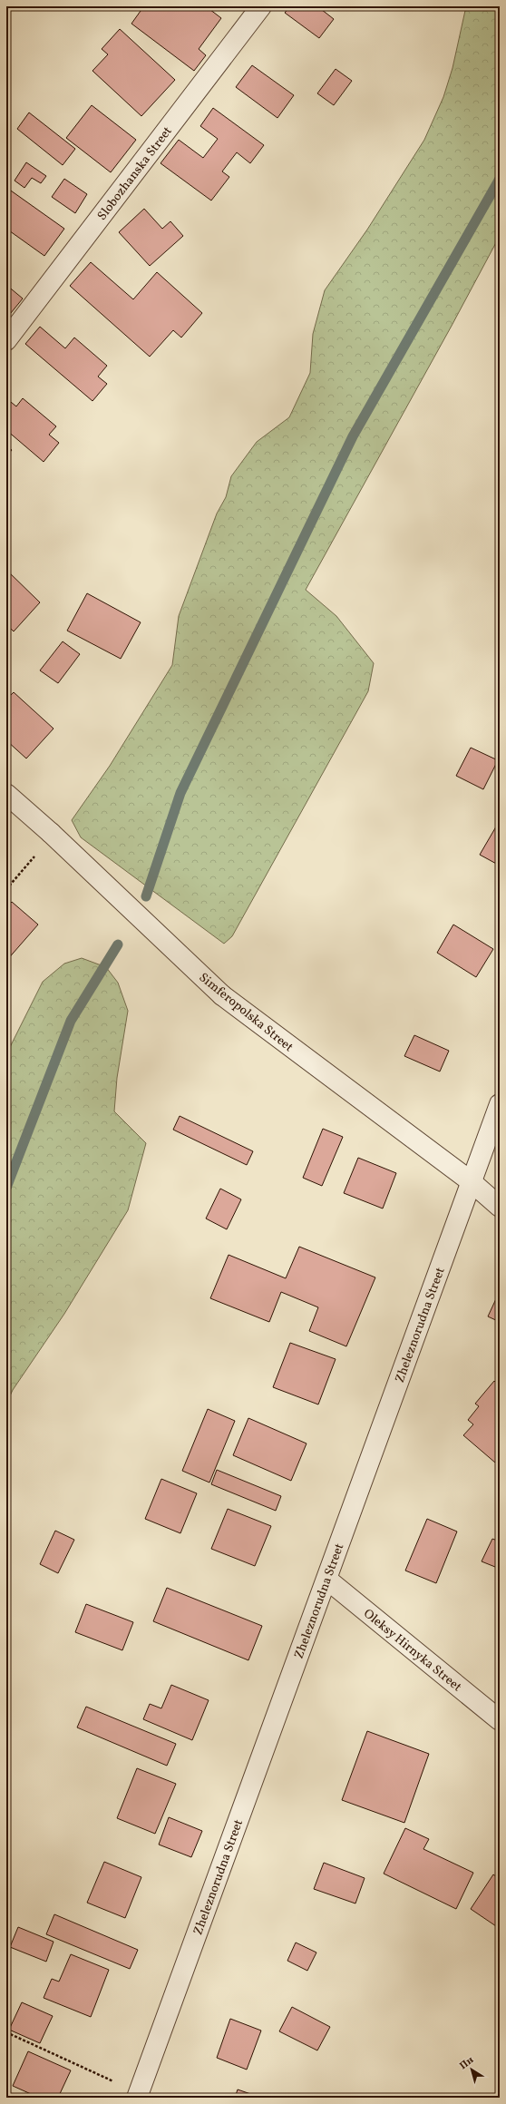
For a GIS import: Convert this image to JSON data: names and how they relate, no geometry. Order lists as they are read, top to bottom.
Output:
{
  "streets": {
    "street": [
      "Slobozhanska Street",
      "Simferopolska Street",
      "Zheleznorudna Street",
      "Oleksy Hirnyka Street"
    ]
  },
  "crossings": [
    ["Simferopolska Street", "Zheleznorudna Street"],
    ["Zheleznorudna Street", "Oleksy Hirnyka Street"]
  ],
  "north": "top left"
}
